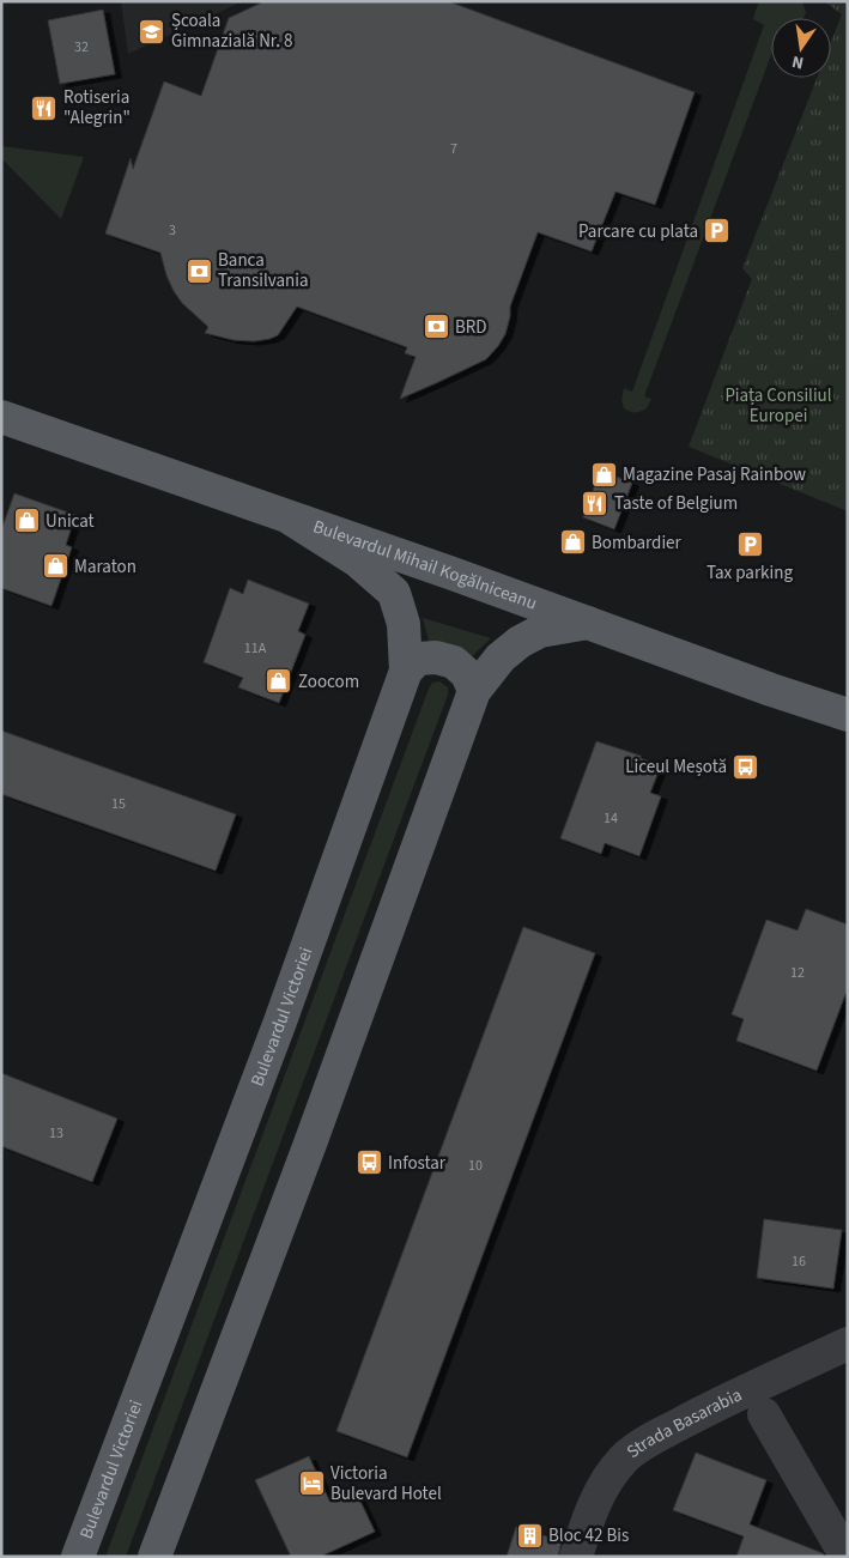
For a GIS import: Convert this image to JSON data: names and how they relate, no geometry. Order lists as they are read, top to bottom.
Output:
{
  "streets": {
    "main road": ["Bulevardul Mihail Kogălniceanu", "Bulevardul Victoriei"],
    "street": ["Strada Basarabia"]
  },
  "crossings": [
    ["Bulevardul Mihail Kogălniceanu", "Bulevardul Victoriei"]
  ],
  "parks": ["Piața Consiliul Europei"],
  "places": {
    "school or university": ["Școala Gimnazială Nr. 8"],
    "restaurant": ["Rotiseria \"Alegrin\"", "Taste of Belgium"],
    "parking": ["Parcare cu plata", "Tax parking"],
    "bank": ["Banca Transilvania", "BRD"],
    "shop": [
      "Magazine Pasaj Rainbow",
      "Unicat",
      "Bombardier",
      "Maraton",
      "Zoocom"
    ],
    "bus stop": ["Liceul Meșotă", "Infostar"],
    "hotel": ["Victoria Bulevard Hotel"],
    "building": ["Bloc 42 Bis"]
  },
  "house_numbers": [
    "32",
    "7",
    "3",
    "11A",
    "15",
    "14",
    "12",
    "13",
    "10",
    "16"
  ],
  "north": "bottom"
}
